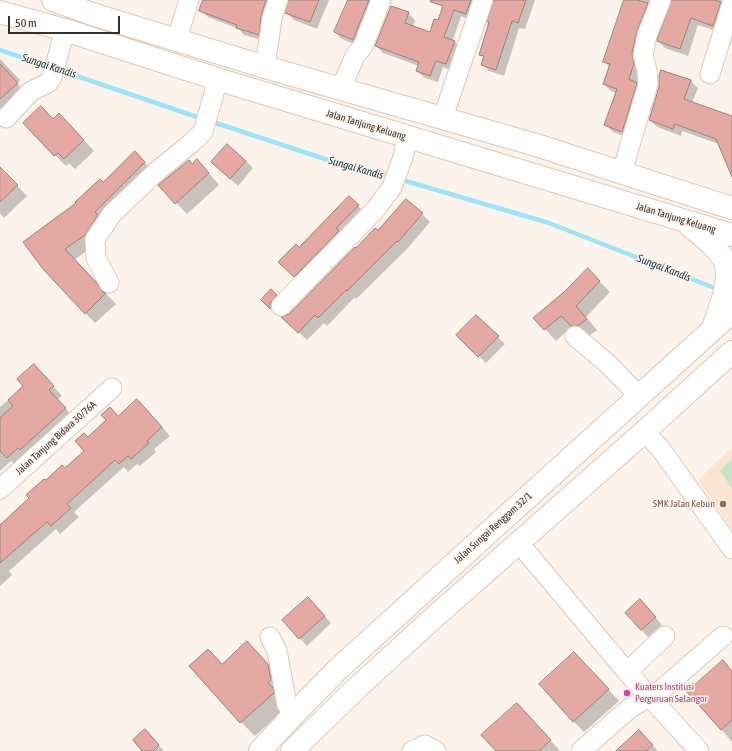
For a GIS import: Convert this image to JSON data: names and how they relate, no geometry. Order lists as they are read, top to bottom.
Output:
{
  "streets": {
    "main road": ["Jalan Tanjung Keluang", "Jalan Sungai Renggam 32/1"],
    "street": ["Jalan Tanjung Bidara 30/76A"]
  },
  "water": ["Sungai Kandis"],
  "places": ["SMK Jalan Kebun", "Kuaters Institusi Perguruan Selangor"],
  "scale_bar": "50 m"
}
